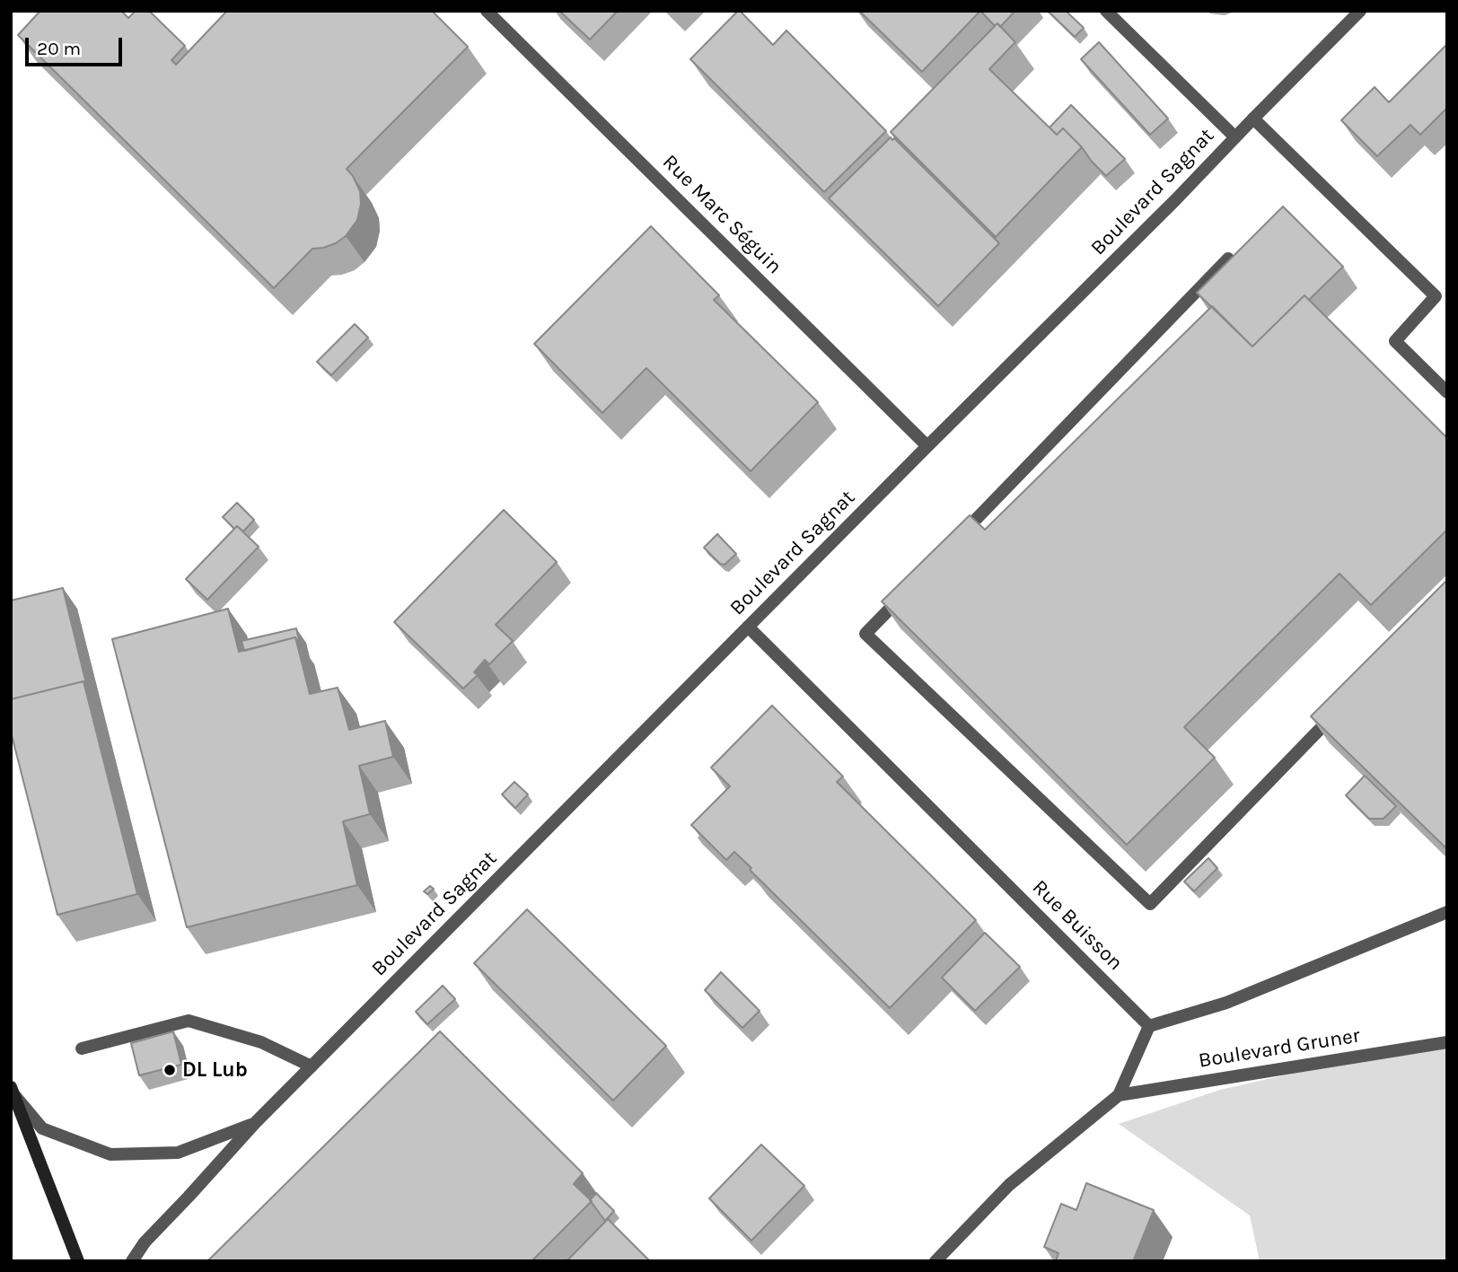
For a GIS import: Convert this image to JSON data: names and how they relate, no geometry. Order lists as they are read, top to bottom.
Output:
{
  "streets": {
    "street": [
      "Boulevard Sagnat",
      "Rue Marc Séguin",
      "Rue Buisson",
      "Boulevard Gruner"
    ]
  },
  "crossings": [
    ["Boulevard Sagnat", "Rue Marc Séguin"],
    ["Boulevard Sagnat", "Rue Buisson"]
  ],
  "places": ["DL Lub"],
  "scale_bar": "20 m"
}
